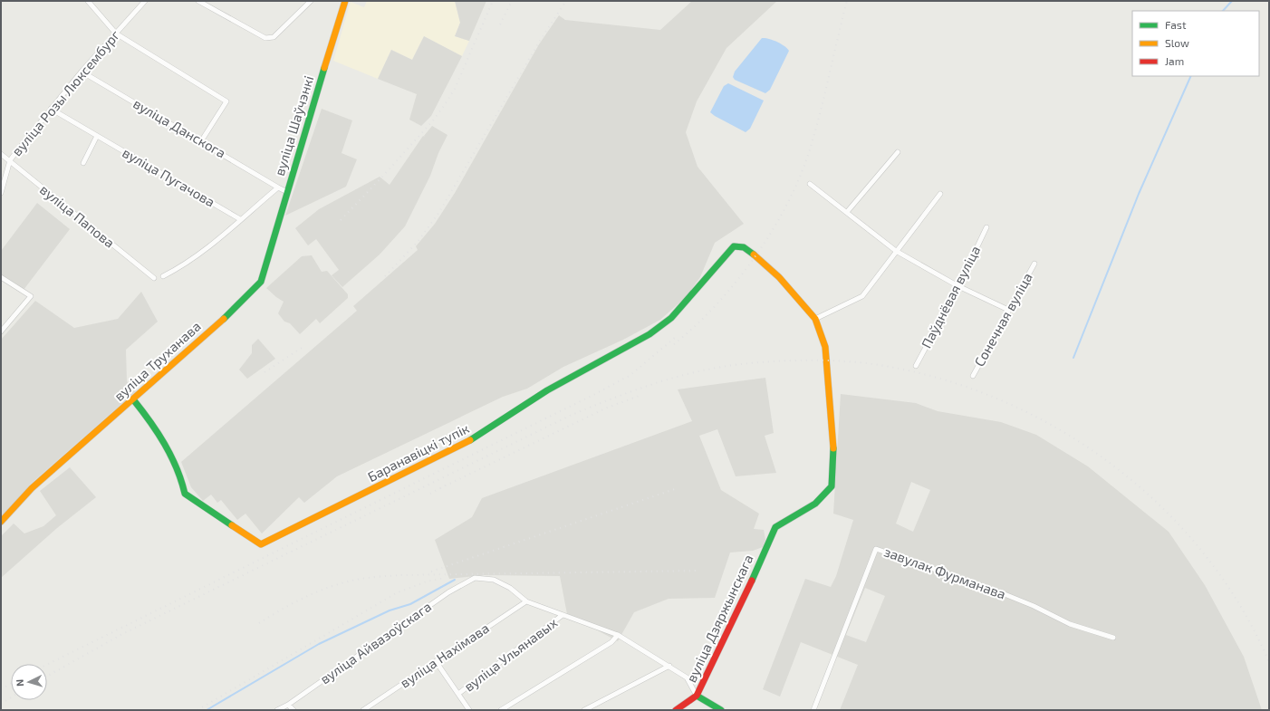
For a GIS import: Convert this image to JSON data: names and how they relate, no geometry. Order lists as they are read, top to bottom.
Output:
{
  "streets": {
    "street": [
      "вуліца Розы Люксембург",
      "вуліца Шаўчэнкі",
      "вуліца Данскога",
      "вуліца Пугачова",
      "вуліца Папова",
      "Паўднёвая вуліца",
      "Сонечная вуліца",
      "вуліца Труханава",
      "Баранавіцкі тупік",
      "завулак Фурманава",
      "вуліца Дзяржынскага",
      "вуліца Айвазоўскага",
      "вуліца Ульянавых",
      "вуліца Нахімава"
    ]
  },
  "crossings": [
    ["вуліца Розы Люксембург", "вуліца Данскога"],
    ["вуліца Розы Люксембург", "вуліца Пугачова"],
    ["вуліца Розы Люксембург", "вуліца Папова"],
    ["вуліца Шаўчэнкі", "вуліца Данскога"],
    ["вуліца Шаўчэнкі", "вуліца Пугачова"],
    ["вуліца Шаўчэнкі", "вуліца Труханава"],
    ["вуліца Труханава", "Баранавіцкі тупік"],
    ["Баранавіцкі тупік", "вуліца Дзяржынскага"],
    ["вуліца Айвазоўскага", "вуліца Нахімава"]
  ],
  "legend": ["Fast", "Slow", "Jam"],
  "north": "left"
}
